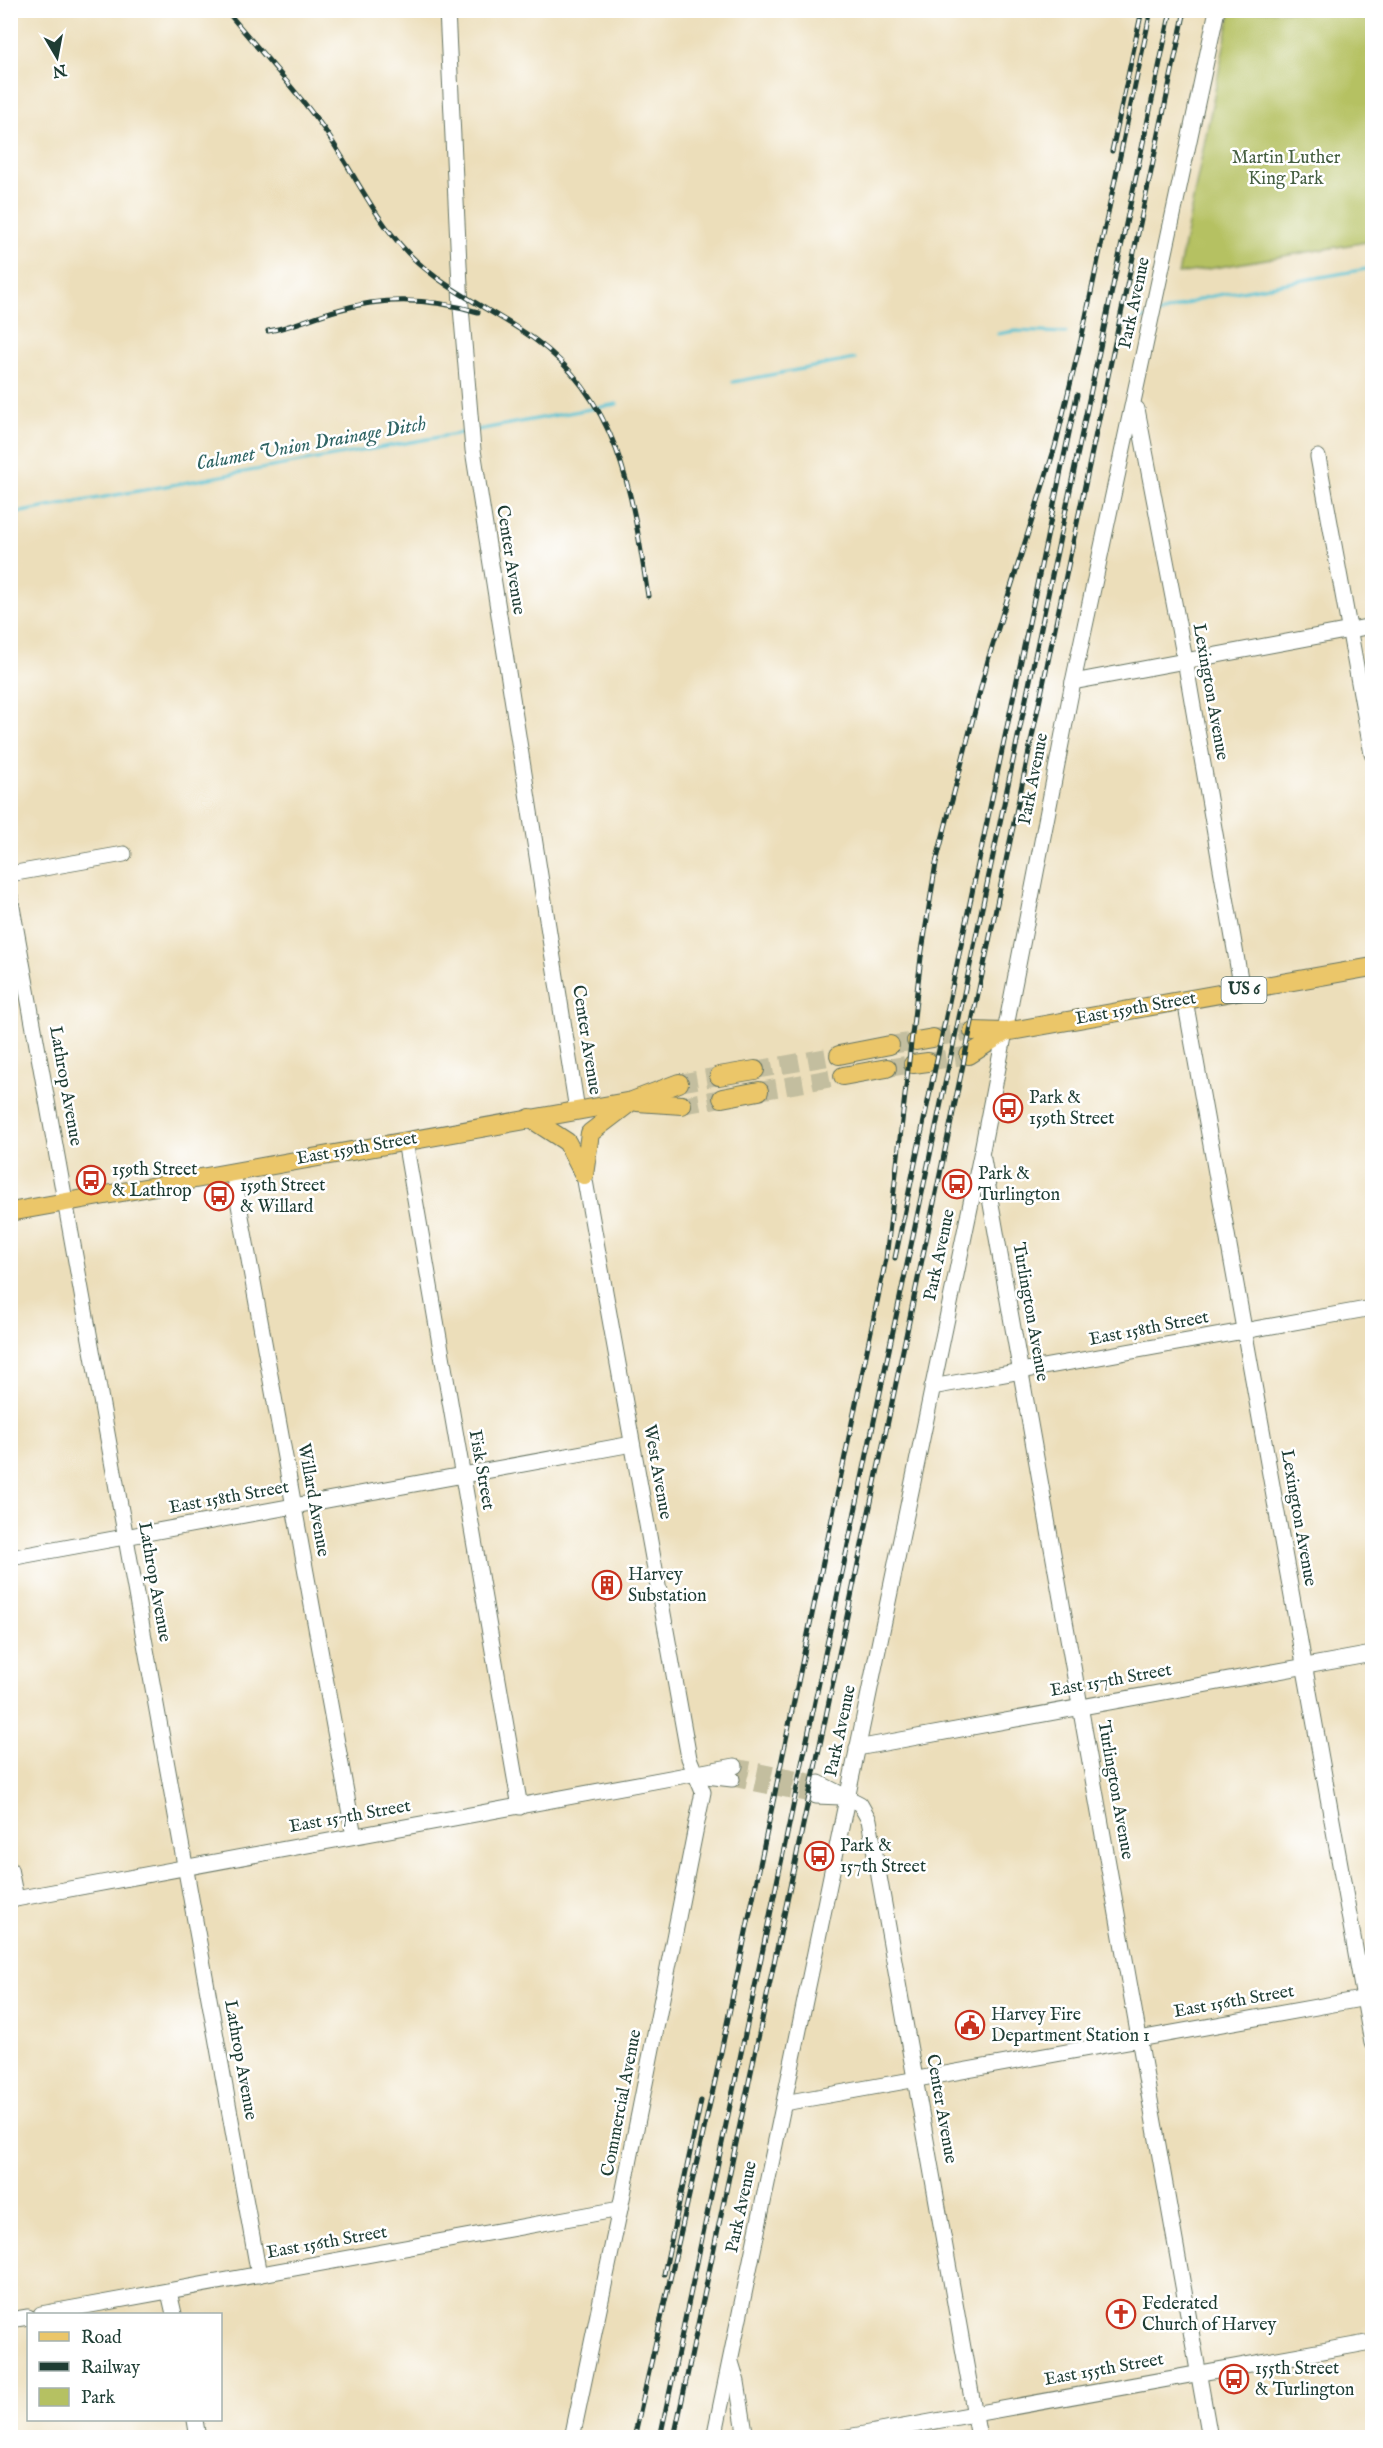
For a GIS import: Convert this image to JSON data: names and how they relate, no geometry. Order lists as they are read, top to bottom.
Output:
{
  "streets": {
    "main road": ["US 6", "East 159th Street"],
    "street": [
      "Park Avenue",
      "Center Avenue",
      "Lexington Avenue",
      "Lathrop Avenue",
      "Turlington Avenue",
      "East 158th Street",
      "Fisk Street",
      "West Avenue",
      "Willard Avenue",
      "East 157th Street",
      "East 156th Street",
      "Commercial Avenue",
      "East 155th Street"
    ]
  },
  "crossings": [
    ["Park Avenue", "Center Avenue"],
    ["Park Avenue", "Lexington Avenue"],
    ["Park Avenue", "East 159th Street"],
    ["Park Avenue", "Turlington Avenue"],
    ["Park Avenue", "East 158th Street"],
    ["Park Avenue", "East 157th Street"],
    ["Park Avenue", "East 156th Street"],
    ["Center Avenue", "East 159th Street"],
    ["Center Avenue", "East 156th Street"],
    ["Center Avenue", "East 155th Street"],
    ["Lexington Avenue", "East 159th Street"],
    ["Lexington Avenue", "East 158th Street"],
    ["Lexington Avenue", "East 157th Street"],
    ["Lexington Avenue", "East 156th Street"],
    ["East 159th Street", "Lathrop Avenue"],
    ["East 159th Street", "Fisk Street"],
    ["East 159th Street", "Willard Avenue"],
    ["Lathrop Avenue", "East 158th Street"],
    ["Lathrop Avenue", "East 157th Street"],
    ["Lathrop Avenue", "East 156th Street"],
    ["Turlington Avenue", "East 158th Street"],
    ["Turlington Avenue", "East 157th Street"],
    ["Turlington Avenue", "East 156th Street"],
    ["Turlington Avenue", "East 155th Street"],
    ["East 158th Street", "Fisk Street"],
    ["East 158th Street", "West Avenue"],
    ["East 158th Street", "Willard Avenue"],
    ["Fisk Street", "East 157th Street"],
    ["West Avenue", "East 157th Street"],
    ["West Avenue", "Commercial Avenue"],
    ["Willard Avenue", "East 157th Street"],
    ["East 157th Street", "Commercial Avenue"],
    ["East 156th Street", "Commercial Avenue"]
  ],
  "water": ["Calumet Union Drainage Ditch"],
  "parks": ["Martin Luther King Park"],
  "places": {
    "bus stop": [
      "Park & 159th Street",
      "159th Street & Lathrop",
      "Park & Turlington",
      "159th Street & Willard",
      "Park & 157th Street",
      "155th Street & Turlington"
    ],
    "building": ["Harvey Substation"],
    "public building": ["Harvey Fire Department Station 1"],
    "church": ["Federated Church of Harvey"]
  },
  "legend": ["Road", "Railway", "Park"],
  "north": "bottom"
}
